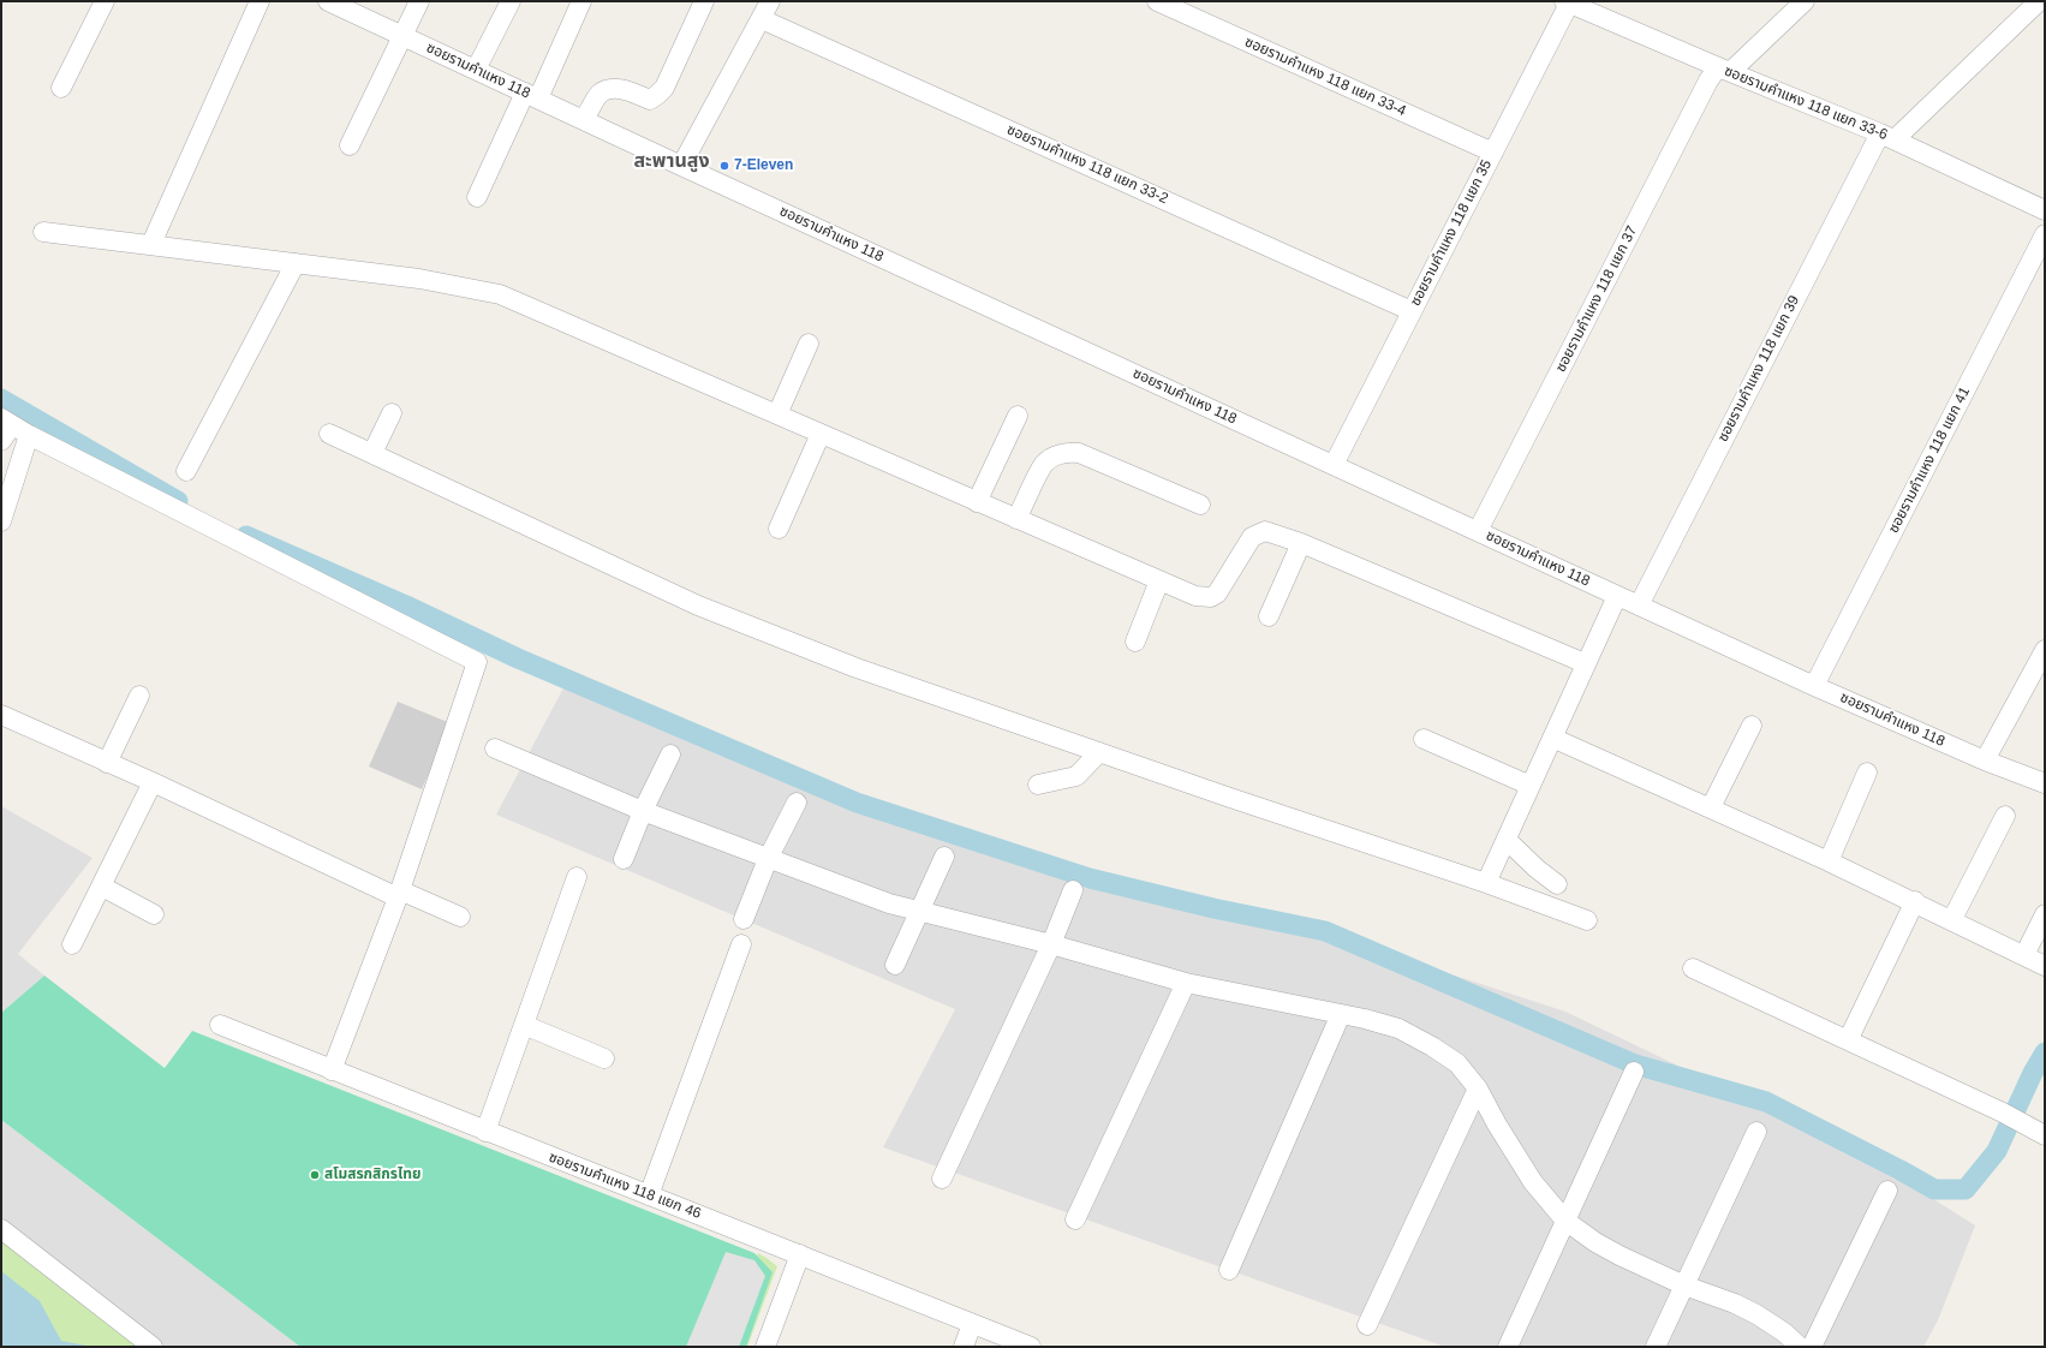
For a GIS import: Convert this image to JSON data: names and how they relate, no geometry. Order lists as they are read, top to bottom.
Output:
{
  "streets": {
    "street": [
      "ซอยรามคำแหง 118",
      "ซอยรามคำแหง 118 แยก 33-4",
      "ซอยรามคำแหง 118 แยก 33-6",
      "ซอยรามคำแหง 118 แยก 33-2",
      "ซอยรามคำแหง 118 แยก 35",
      "ซอยรามคำแหง 118 แยก 37",
      "ซอยรามคำแหง 118 แยก 39",
      "ซอยรามคำแหง 118 แยก 41",
      "ซอยรามคำแหง 118 แยก 46"
    ]
  },
  "crossings": [
    ["ซอยรามคำแหง 118", "ซอยรามคำแหง 118 แยก 35"],
    ["ซอยรามคำแหง 118", "ซอยรามคำแหง 118 แยก 37"],
    ["ซอยรามคำแหง 118", "ซอยรามคำแหง 118 แยก 39"],
    ["ซอยรามคำแหง 118", "ซอยรามคำแหง 118 แยก 41"],
    ["ซอยรามคำแหง 118 แยก 33-4", "ซอยรามคำแหง 118 แยก 35"],
    ["ซอยรามคำแหง 118 แยก 33-6", "ซอยรามคำแหง 118 แยก 35"],
    ["ซอยรามคำแหง 118 แยก 33-6", "ซอยรามคำแหง 118 แยก 37"],
    ["ซอยรามคำแหง 118 แยก 33-6", "ซอยรามคำแหง 118 แยก 39"],
    ["ซอยรามคำแหง 118 แยก 33-2", "ซอยรามคำแหง 118 แยก 35"]
  ],
  "districts": ["สะพานสูง"],
  "places": ["7-Eleven", "สโมสรกสิกรไทย"]
}
